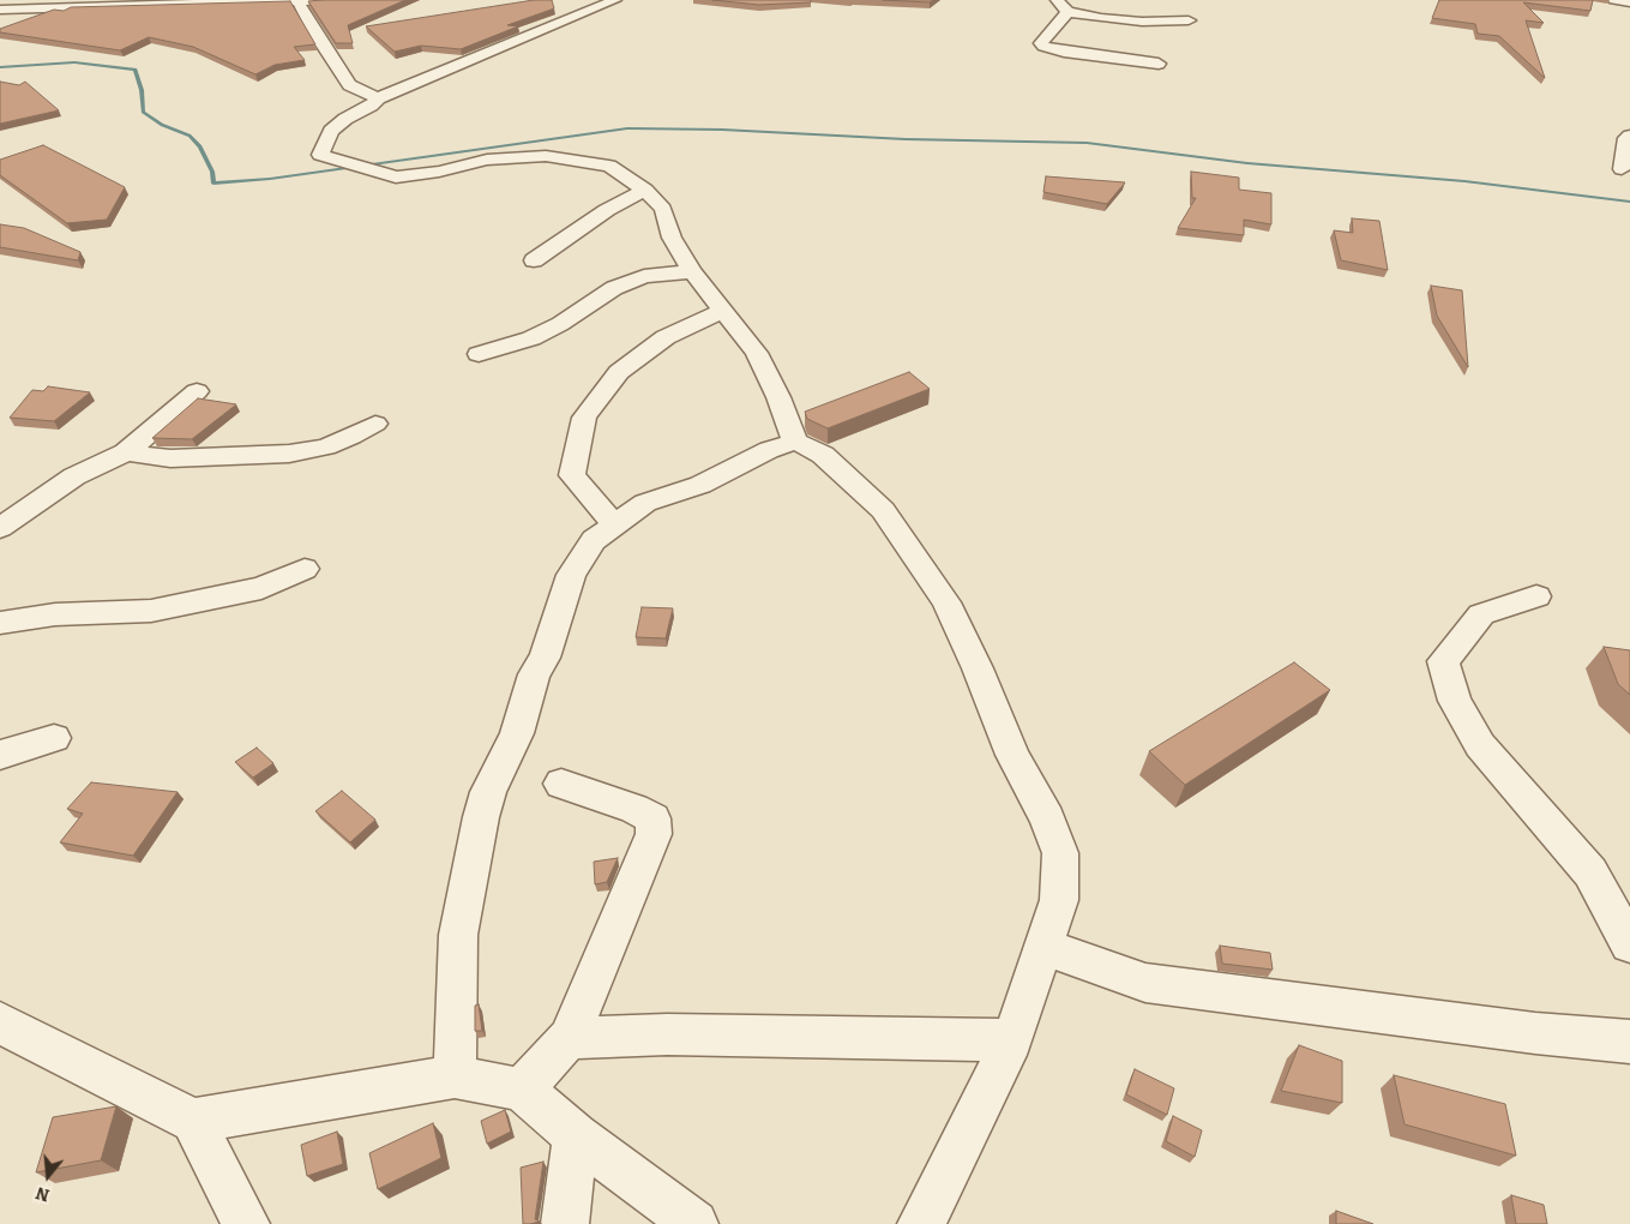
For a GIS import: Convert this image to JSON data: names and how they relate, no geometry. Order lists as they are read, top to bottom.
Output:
{
  "north": "bottom"
}
